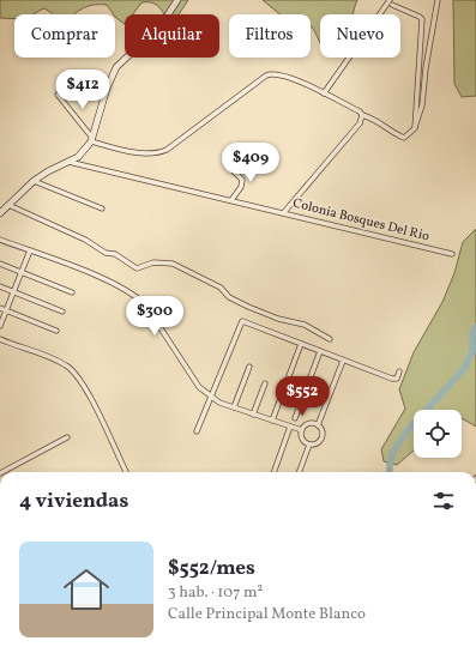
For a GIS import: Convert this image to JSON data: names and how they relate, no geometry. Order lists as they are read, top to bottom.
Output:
{
  "streets": {
    "street": ["Colonia Bosques Del Rio"]
  },
  "page": {
    "chip": [
      "Comprar",
      "Alquilar",
      "Filtros",
      "Nuevo"
    ],
    "price": [
      "$412",
      "$409",
      "$300",
      "$552"
    ],
    "heading": "4 viviendas",
    "list": [
      {
        "name": "$552/mes",
        "note": "3 hab. · 107 m² · Calle Principal Monte Blanco"
      }
    ]
  }
}
